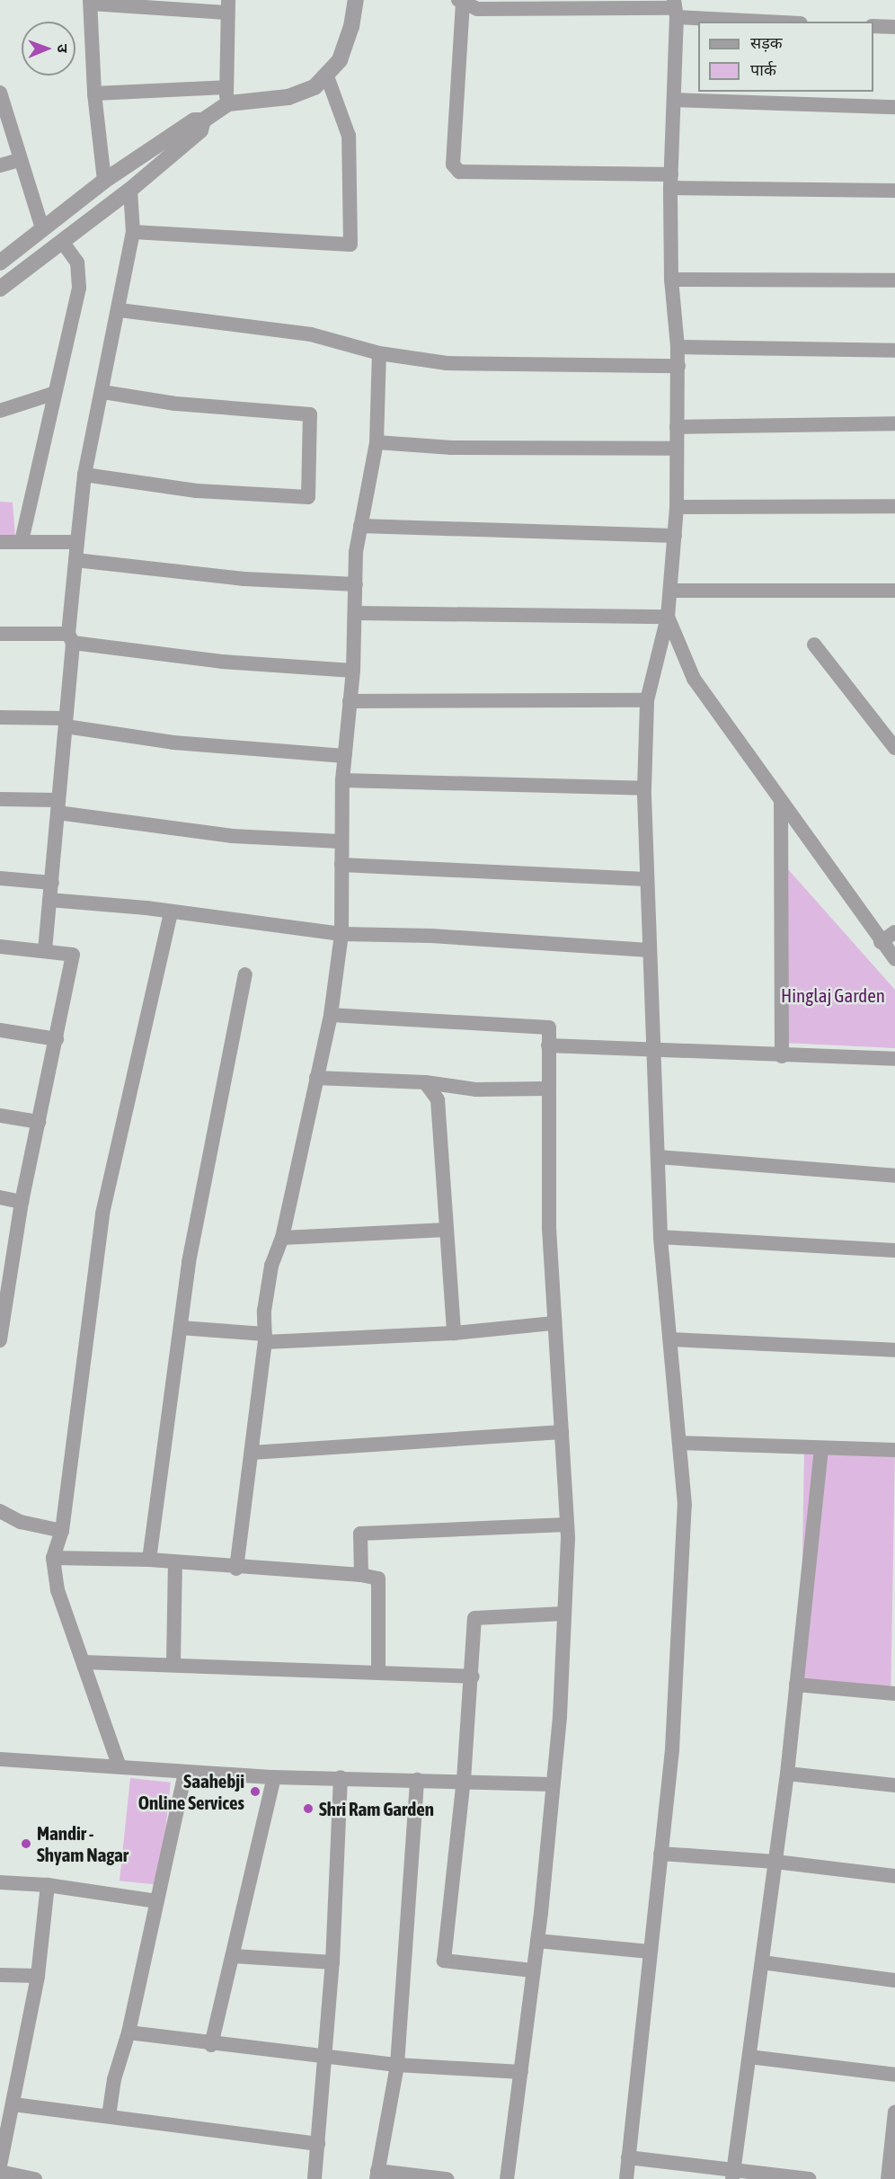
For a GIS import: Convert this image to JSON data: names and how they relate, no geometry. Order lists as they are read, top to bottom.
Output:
{
  "parks": ["Hinglaj Garden"],
  "places": ["Saahebji Online Services", "Shri Ram Garden", "Mandir - Shyam Nagar"],
  "legend": ["सड़क", "पार्क"],
  "north": "right"
}
